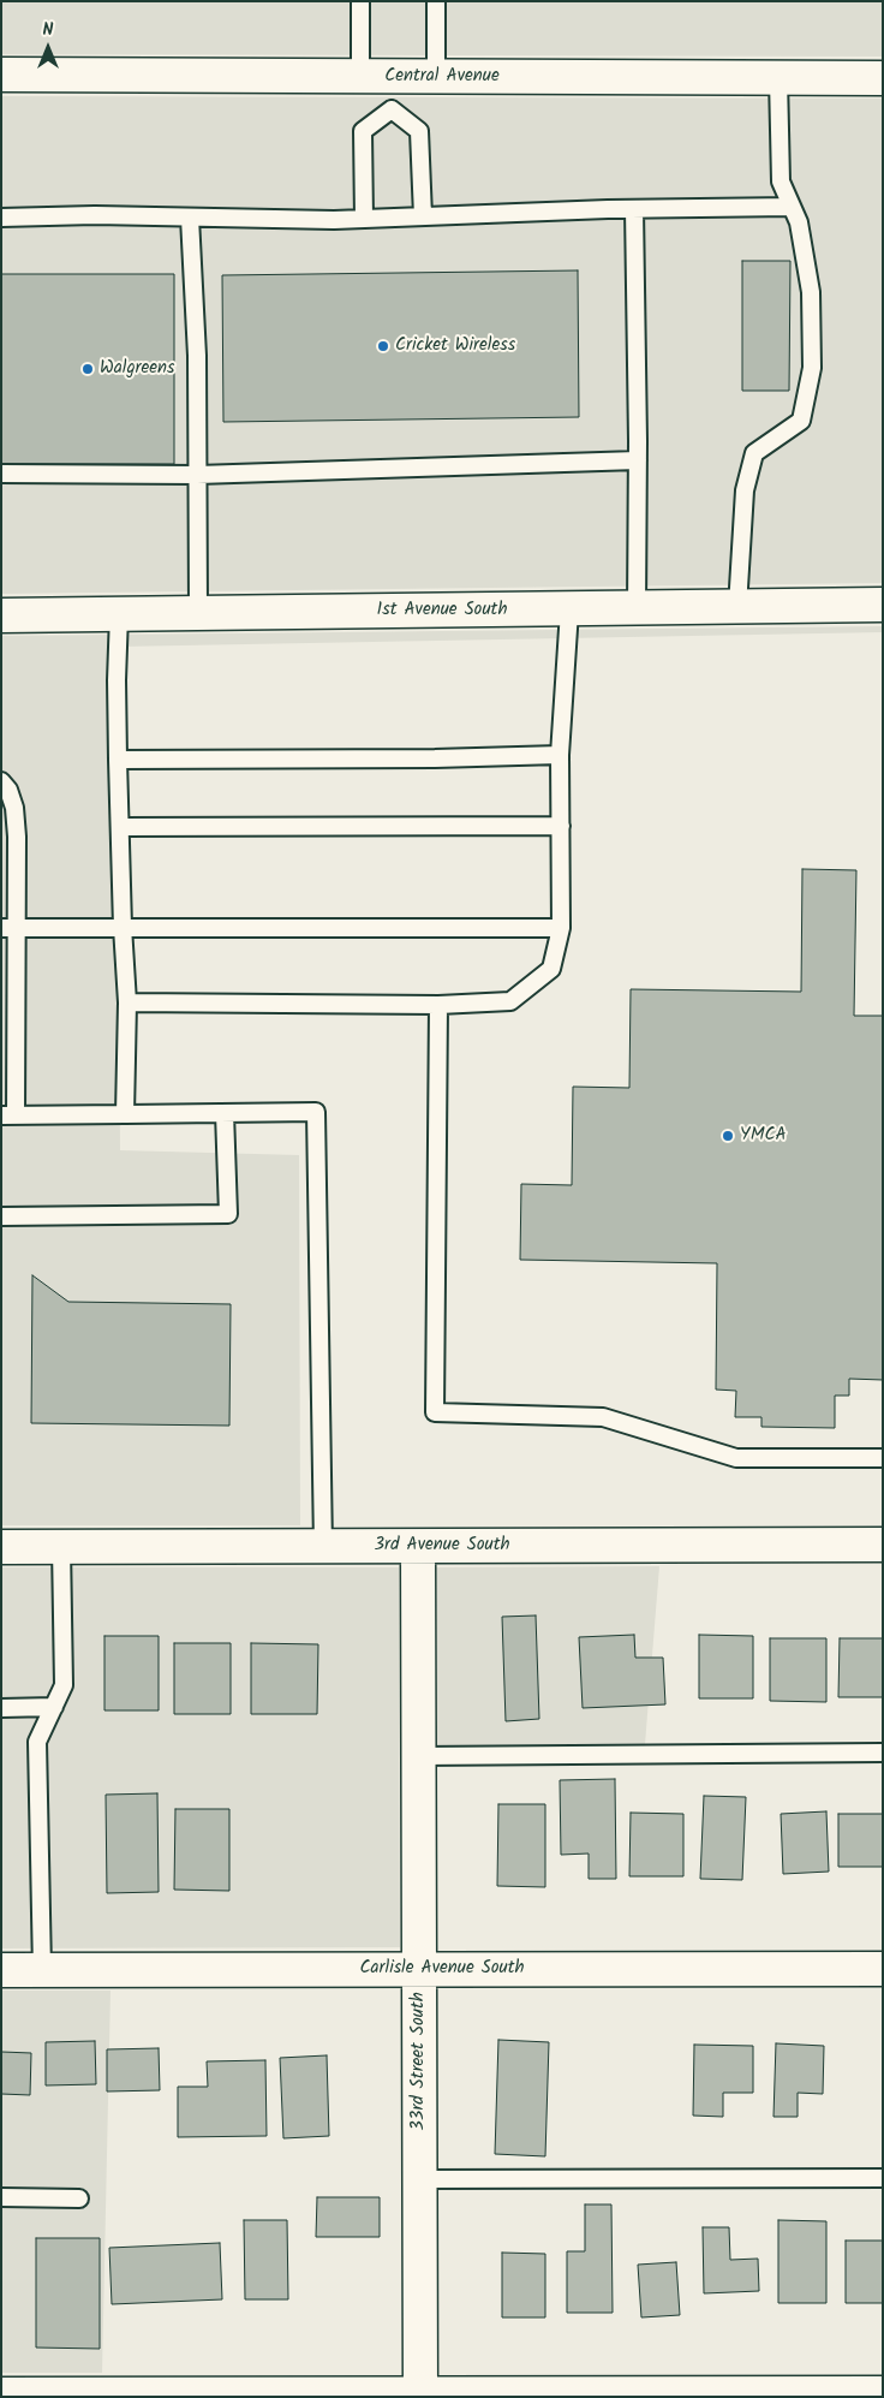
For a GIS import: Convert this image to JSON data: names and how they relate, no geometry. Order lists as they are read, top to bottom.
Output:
{
  "streets": {
    "street": [
      "Central Avenue",
      "1st Avenue South",
      "3rd Avenue South",
      "Carlisle Avenue South",
      "33rd Street South"
    ]
  },
  "crossings": [
    ["3rd Avenue South", "33rd Street South"],
    ["Carlisle Avenue South", "33rd Street South"]
  ],
  "places": ["Cricket Wireless", "Walgreens", "YMCA"],
  "north": "top"
}
